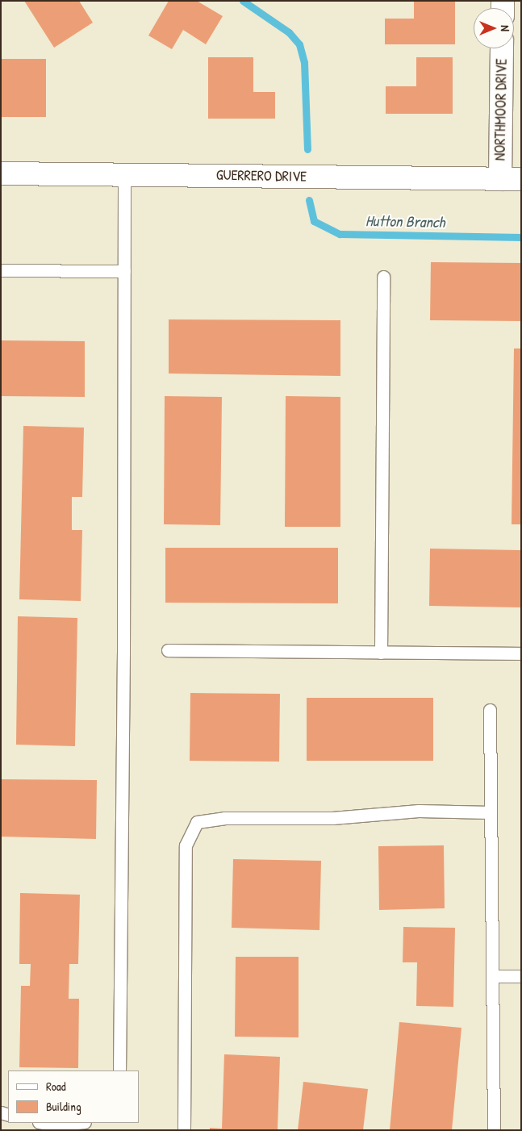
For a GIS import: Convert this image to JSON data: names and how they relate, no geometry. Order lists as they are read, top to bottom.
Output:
{
  "streets": {
    "street": ["NORTHMOOR DRIVE", "GUERRERO DRIVE"]
  },
  "crossings": [
    ["NORTHMOOR DRIVE", "GUERRERO DRIVE"]
  ],
  "water": ["Hutton Branch"],
  "legend": ["Road", "Building"],
  "north": "right"
}
